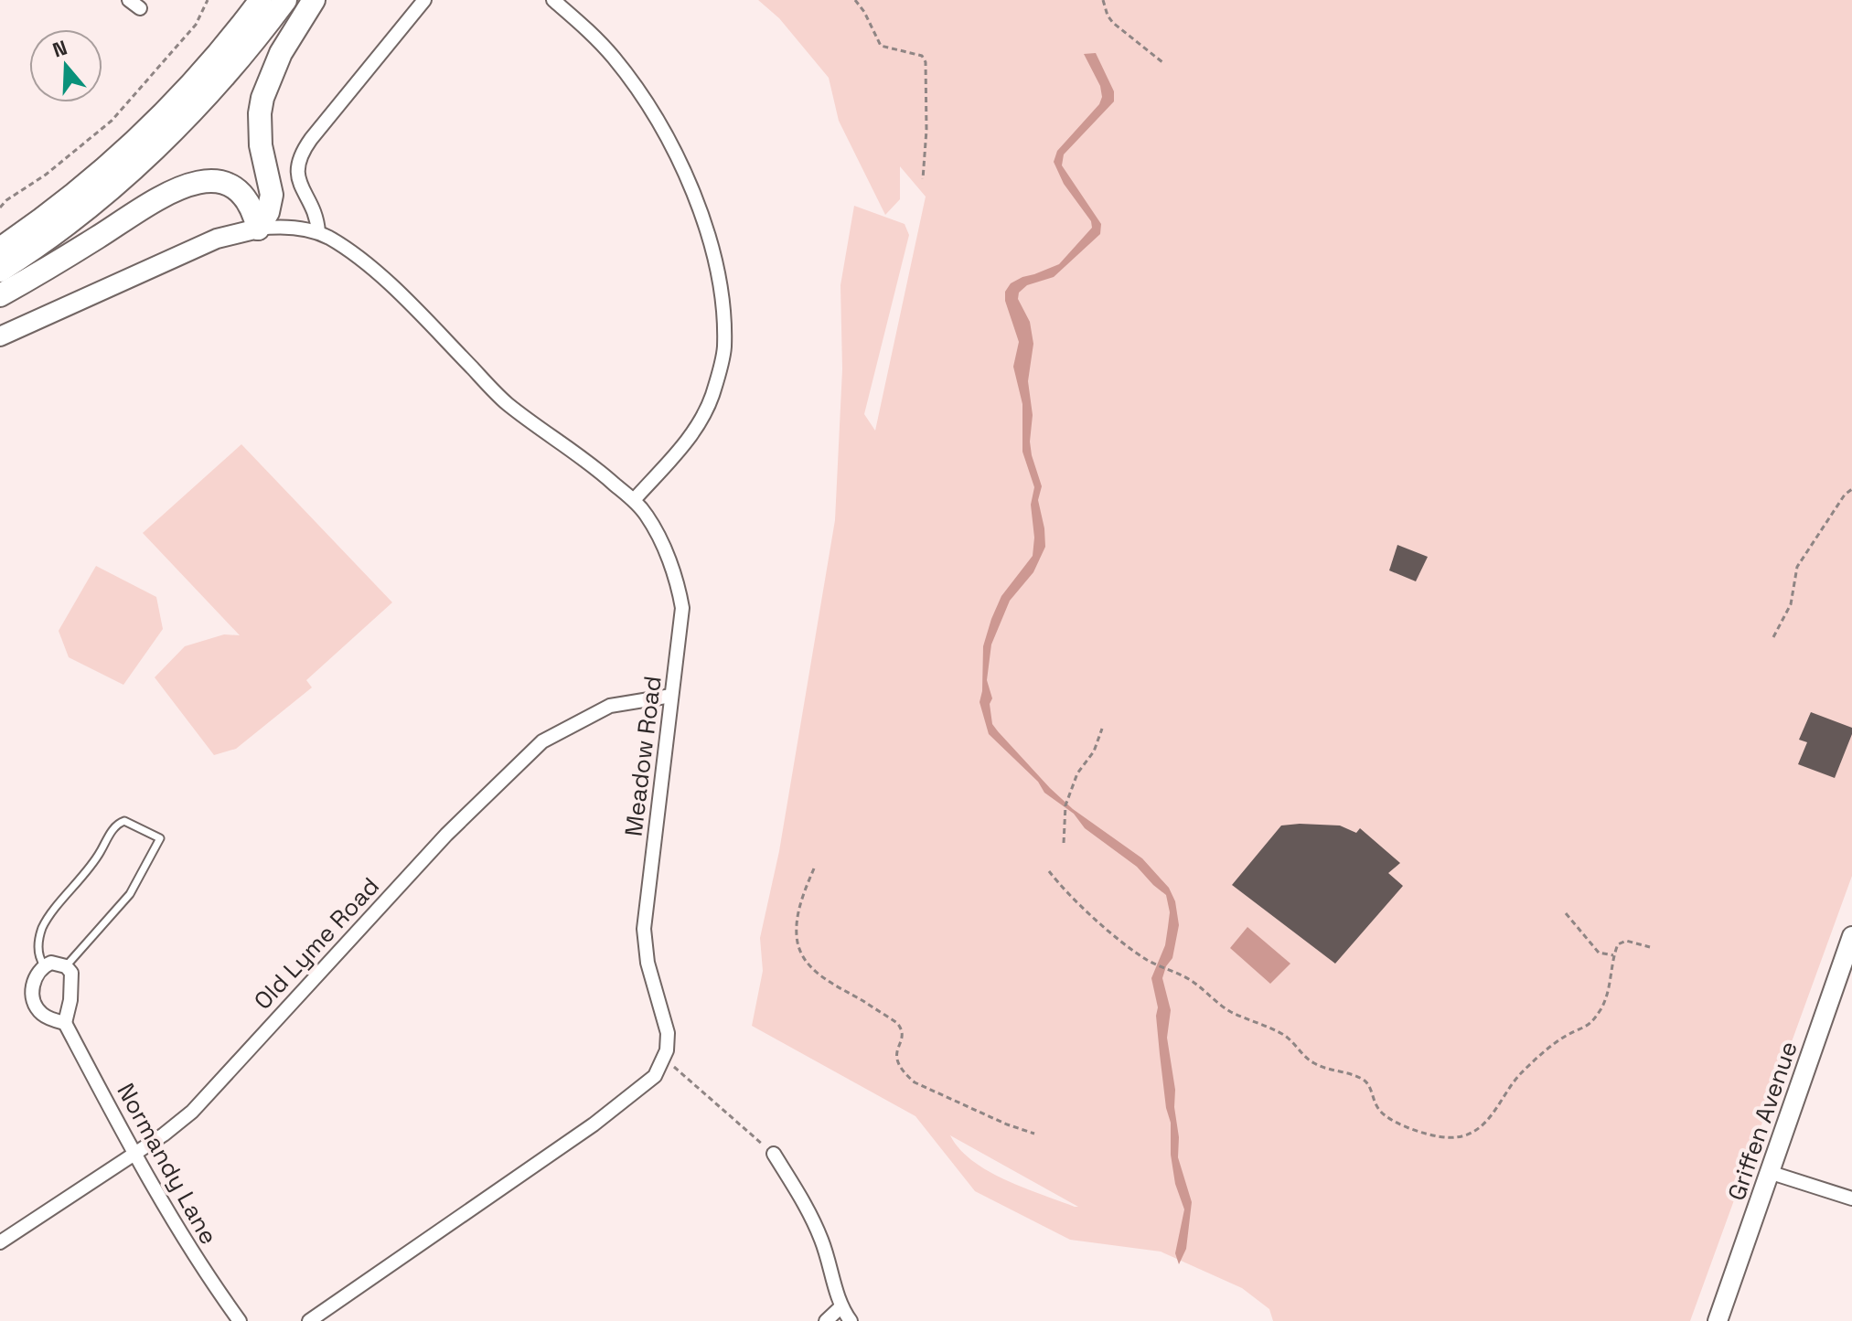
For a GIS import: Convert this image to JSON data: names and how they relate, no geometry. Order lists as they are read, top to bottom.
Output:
{
  "streets": {
    "street": [
      "Meadow Road",
      "Old Lyme Road",
      "Griffen Avenue",
      "Normandy Lane"
    ]
  },
  "crossings": [
    ["Meadow Road", "Old Lyme Road"],
    ["Old Lyme Road", "Normandy Lane"]
  ],
  "north": "top"
}
